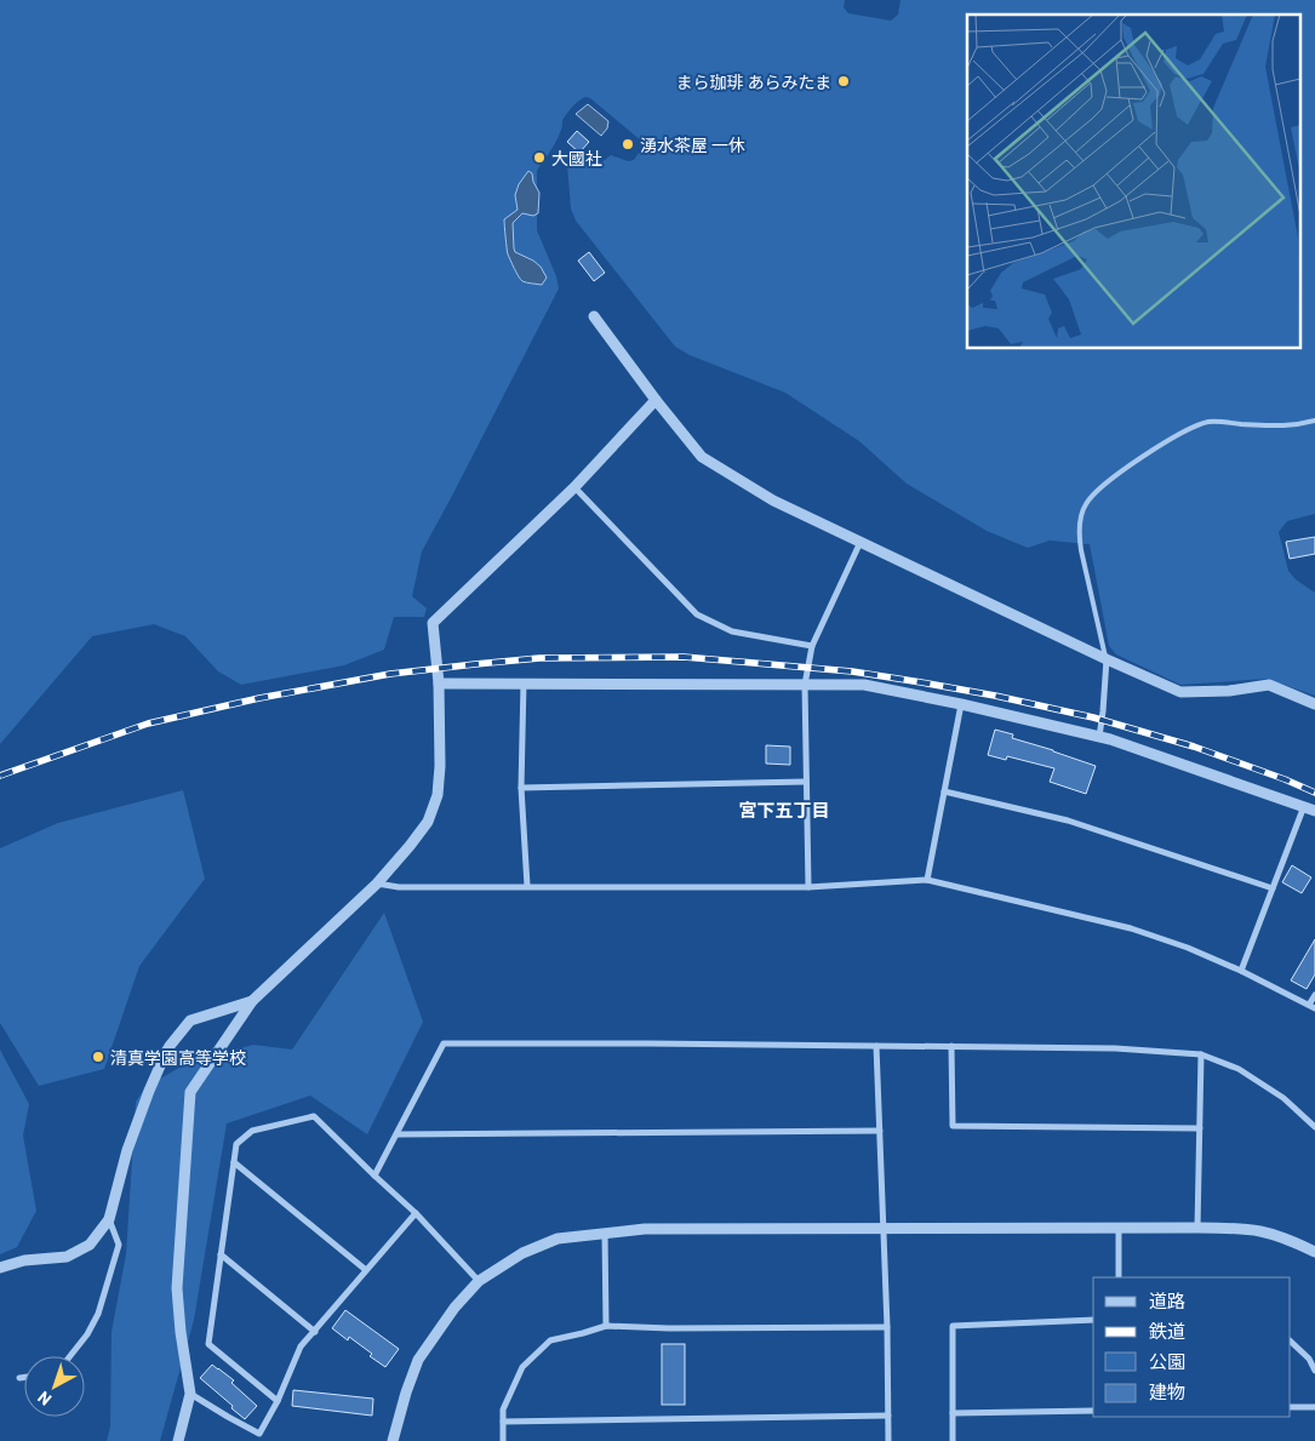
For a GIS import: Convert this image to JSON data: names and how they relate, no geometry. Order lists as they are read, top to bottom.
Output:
{
  "districts": ["宮下五丁目"],
  "places": [
    "まら珈琲 あらみたま",
    "湧水茶屋 一休",
    "大國社",
    "清真学園高等学校"
  ],
  "legend": [
    "道路",
    "鉄道",
    "公園",
    "建物"
  ],
  "north": "bottom left"
}
